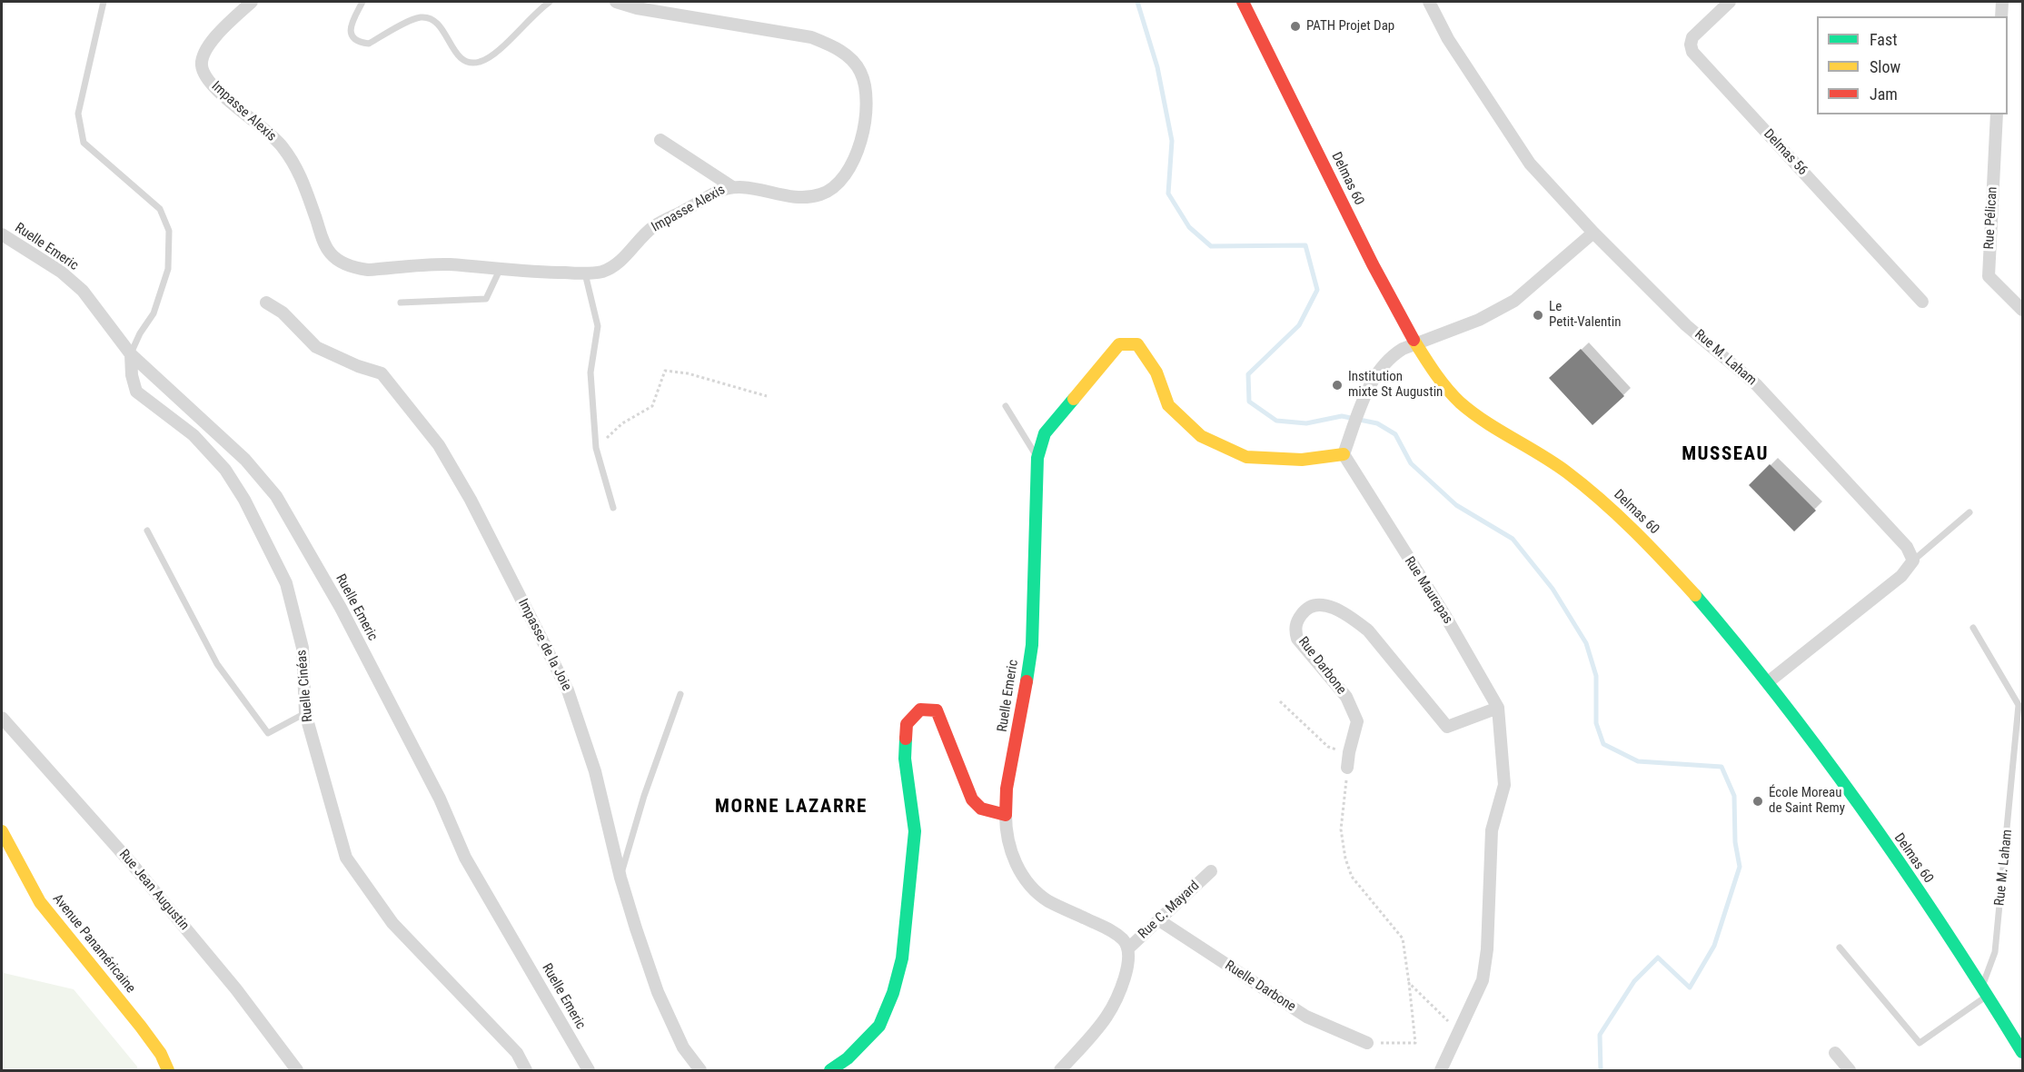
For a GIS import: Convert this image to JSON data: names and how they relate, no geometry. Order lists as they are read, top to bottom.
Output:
{
  "streets": {
    "street": [
      "Impasse Alexis",
      "Delmas 56",
      "Delmas 60",
      "Rue Pélican",
      "Ruelle Emeric",
      "Rue M. Laham",
      "Rue Maurepas",
      "Impasse de la Joie",
      "Rue Darbone",
      "Ruelle Cinéas",
      "Rue Jean Augustin",
      "Rue C. Mayard",
      "Avenue Panaméricaine",
      "Ruelle Darbone"
    ]
  },
  "crossings": [
    ["Delmas 60", "Rue M. Laham"],
    ["Ruelle Emeric", "Rue Maurepas"],
    ["Ruelle Emeric", "Ruelle Cinéas"],
    ["Ruelle Emeric", "Rue C. Mayard"],
    ["Rue Maurepas", "Rue Darbone"],
    ["Rue C. Mayard", "Ruelle Darbone"]
  ],
  "districts": ["MUSSEAU", "MORNE LAZARRE"],
  "places": [
    "PATH Projet Dap",
    "Le Petit-Valentin",
    "Institution mixte St Augustin",
    "École Moreau de Saint Remy"
  ],
  "legend": ["Fast", "Slow", "Jam"]
}
